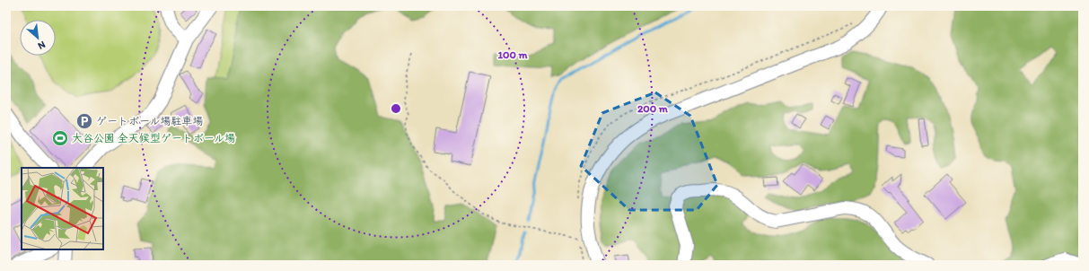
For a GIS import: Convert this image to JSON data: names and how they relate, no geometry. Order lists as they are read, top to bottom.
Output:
{
  "places": {
    "parking": ["ゲートボール場駐車場"],
    "sports": ["大谷公園 全天候型ゲートボール場"]
  },
  "north": "bottom right",
  "rings": ["100 m", "200 m"]
}
